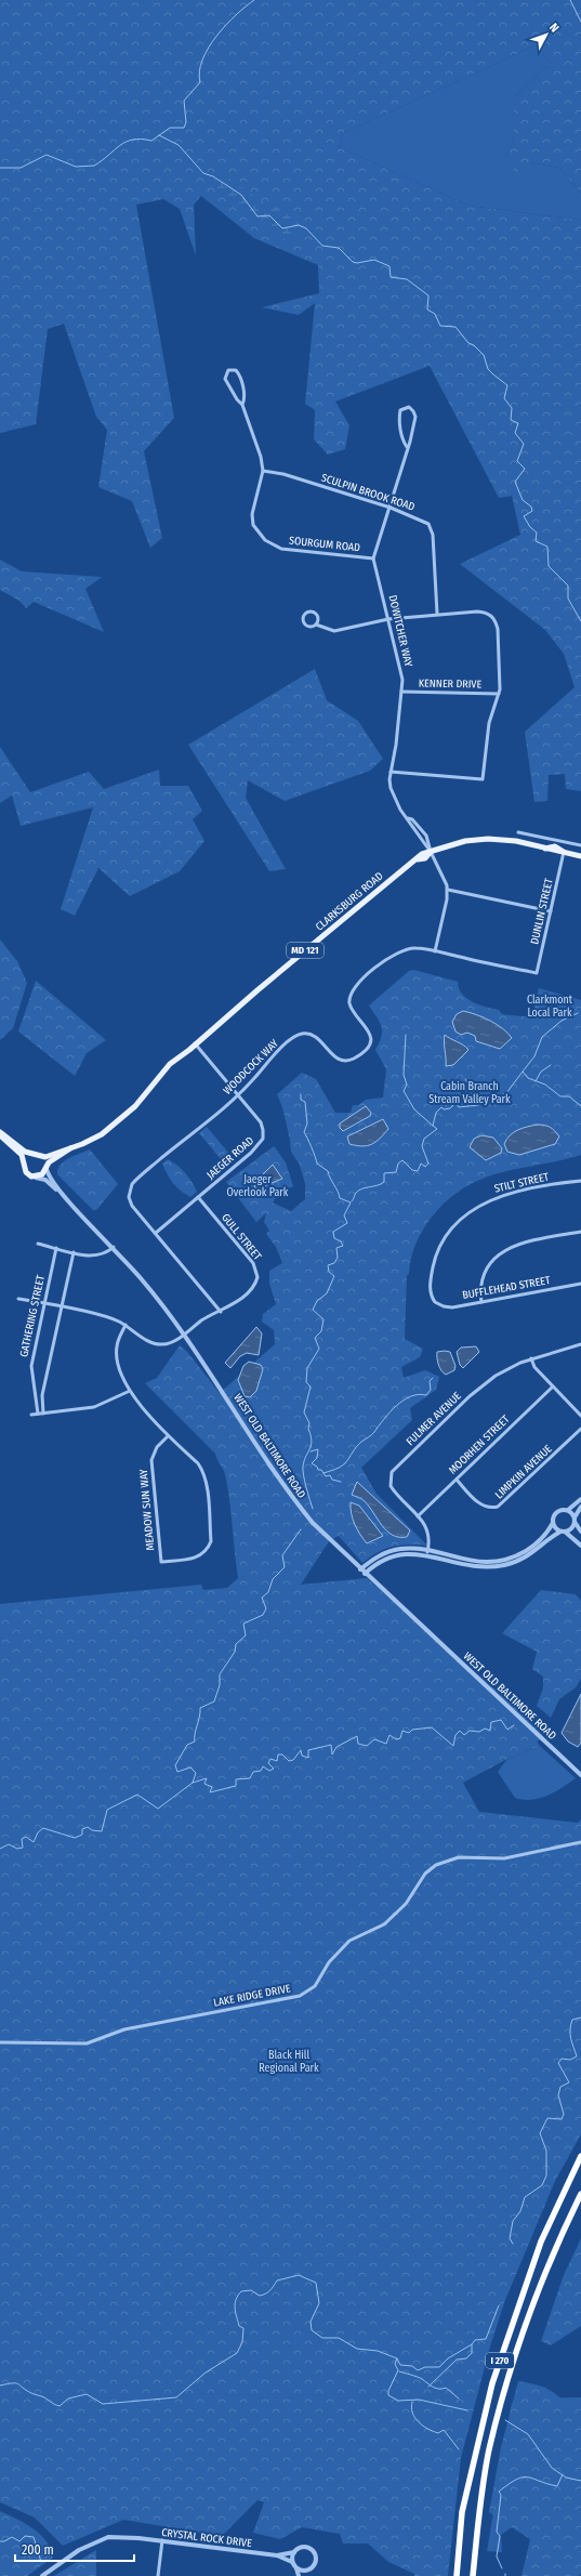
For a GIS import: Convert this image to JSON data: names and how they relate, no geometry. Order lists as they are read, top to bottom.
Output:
{
  "streets": {
    "highway": ["I 270"],
    "main road": ["CLARKSBURG ROAD", "MD 121"],
    "street": [
      "SCULPIN BROOK ROAD",
      "SOURGUM ROAD",
      "DOWITCHER WAY",
      "KENNER DRIVE",
      "DUNLIN STREET",
      "WOODCOCK WAY",
      "JAEGER ROAD",
      "STILT STREET",
      "GULL STREET",
      "BUFFLEHEAD STREET",
      "GATHERING STREET",
      "FULMER AVENUE",
      "MOORHEN STREET",
      "WEST OLD BALTIMORE ROAD",
      "LIMPKIN AVENUE",
      "MEADOW SUN WAY",
      "LAKE RIDGE DRIVE",
      "CRYSTAL ROCK DRIVE"
    ]
  },
  "crossings": [
    ["SCULPIN BROOK ROAD", "SOURGUM ROAD"],
    ["SOURGUM ROAD", "DOWITCHER WAY"],
    ["DOWITCHER WAY", "KENNER DRIVE"],
    ["DOWITCHER WAY", "CLARKSBURG ROAD"],
    ["CLARKSBURG ROAD", "DUNLIN STREET"],
    ["CLARKSBURG ROAD", "JAEGER ROAD"],
    ["CLARKSBURG ROAD", "WEST OLD BALTIMORE ROAD"],
    ["DUNLIN STREET", "WOODCOCK WAY"],
    ["WOODCOCK WAY", "JAEGER ROAD"],
    ["WOODCOCK WAY", "GULL STREET"],
    ["JAEGER ROAD", "GULL STREET"],
    ["STILT STREET", "BUFFLEHEAD STREET"],
    ["GULL STREET", "GATHERING STREET"],
    ["GULL STREET", "WEST OLD BALTIMORE ROAD"],
    ["FULMER AVENUE", "MOORHEN STREET"],
    ["MOORHEN STREET", "LIMPKIN AVENUE"]
  ],
  "parks": [
    "Clarkmont Local Park",
    "Cabin Branch Stream Valley Park",
    "Jaeger Overlook Park",
    "Black Hill Regional Park"
  ],
  "scale_bar": "200 m",
  "north": "top right"
}
